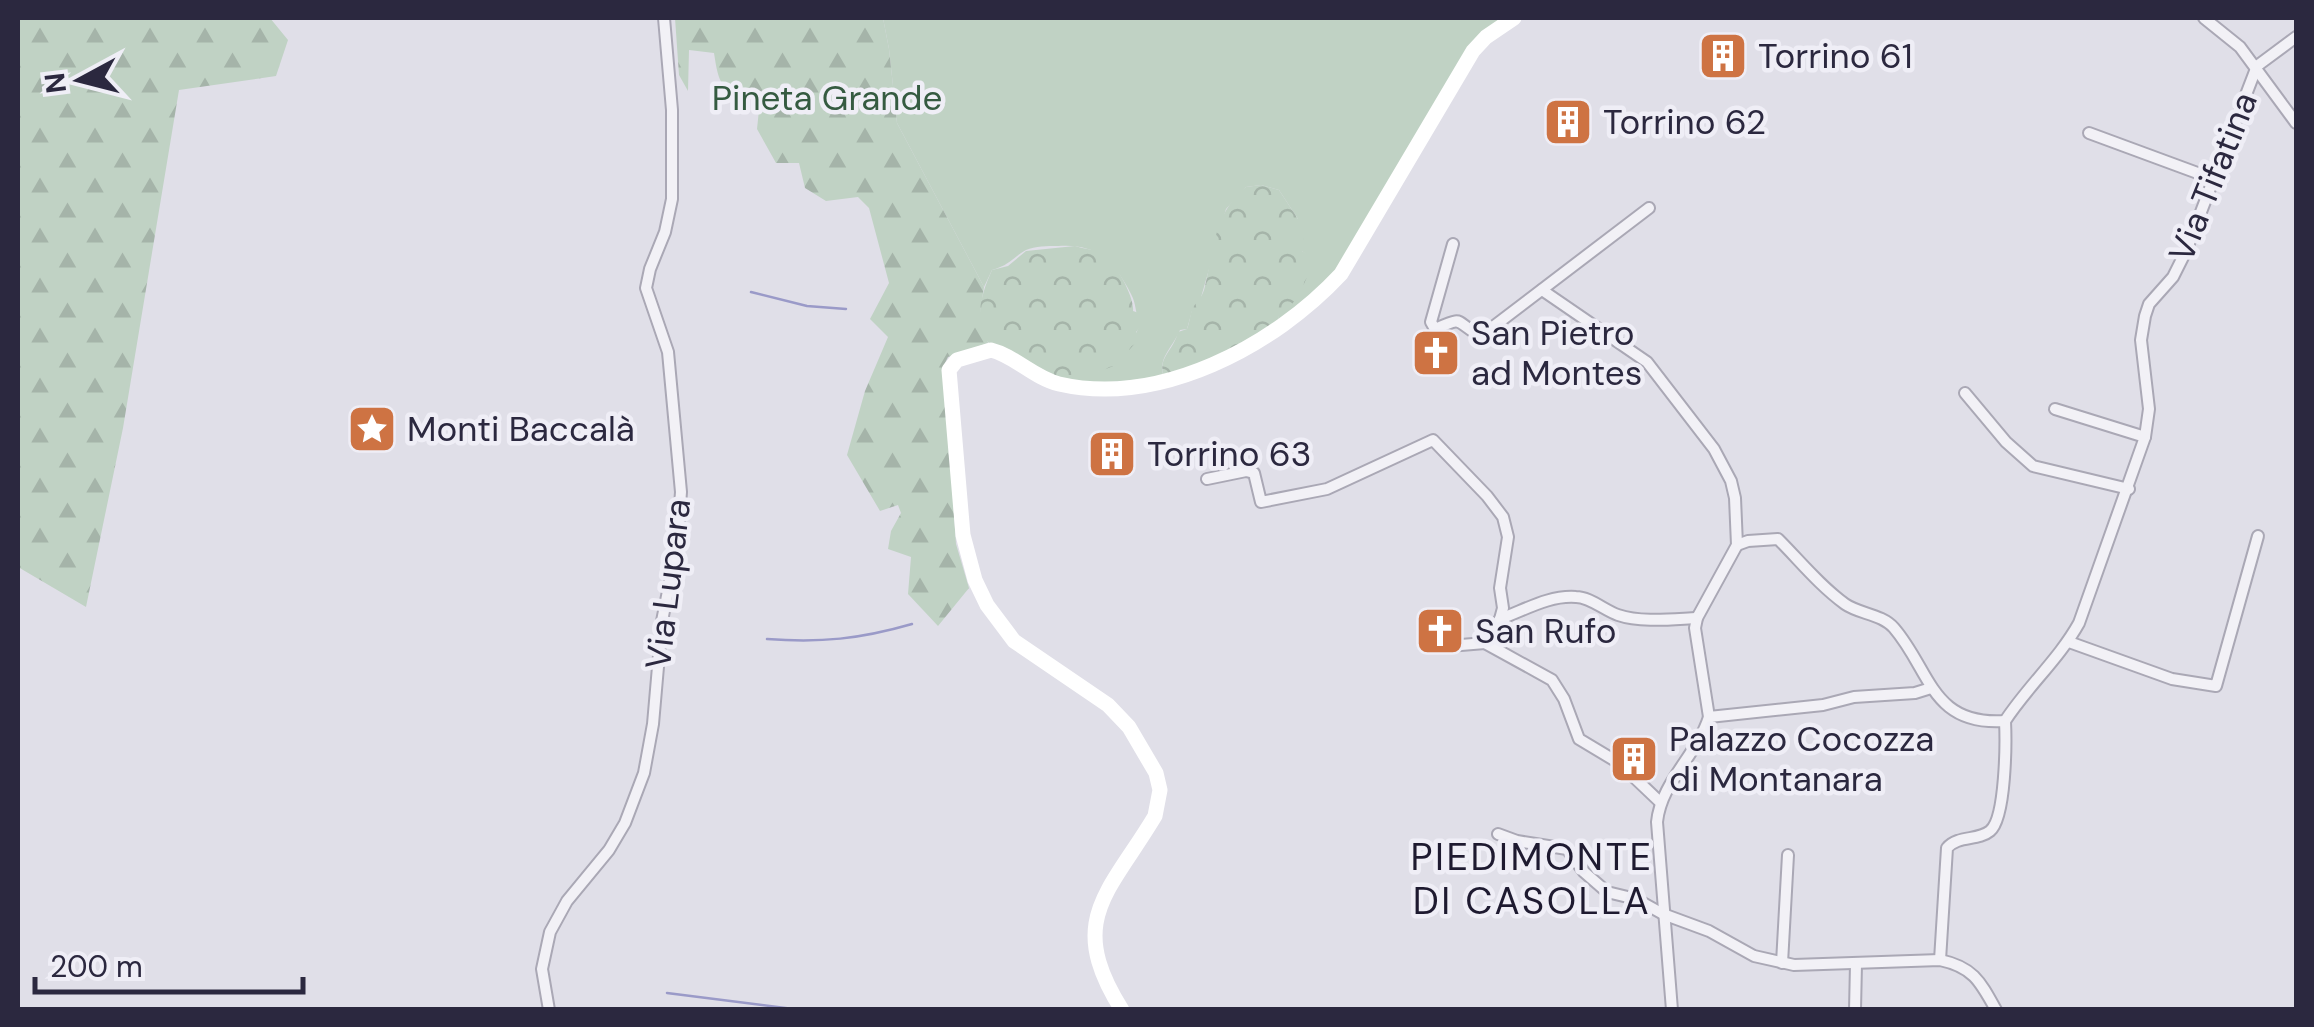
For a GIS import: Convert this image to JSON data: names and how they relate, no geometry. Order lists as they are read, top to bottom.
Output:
{
  "streets": {
    "street": ["Via Tifatina", "Via Lupara"]
  },
  "districts": ["PIEDIMONTE DI CASOLLA"],
  "parks": ["Pineta Grande"],
  "places": {
    "building": [
      "Torrino 61",
      "Torrino 62",
      "Torrino 63",
      "Palazzo Cocozza di Montanara"
    ],
    "church": ["San Pietro ad Montes", "San Rufo"],
    "place": ["Monti Baccalà"]
  },
  "scale_bar": "200 m",
  "north": "left"
}
